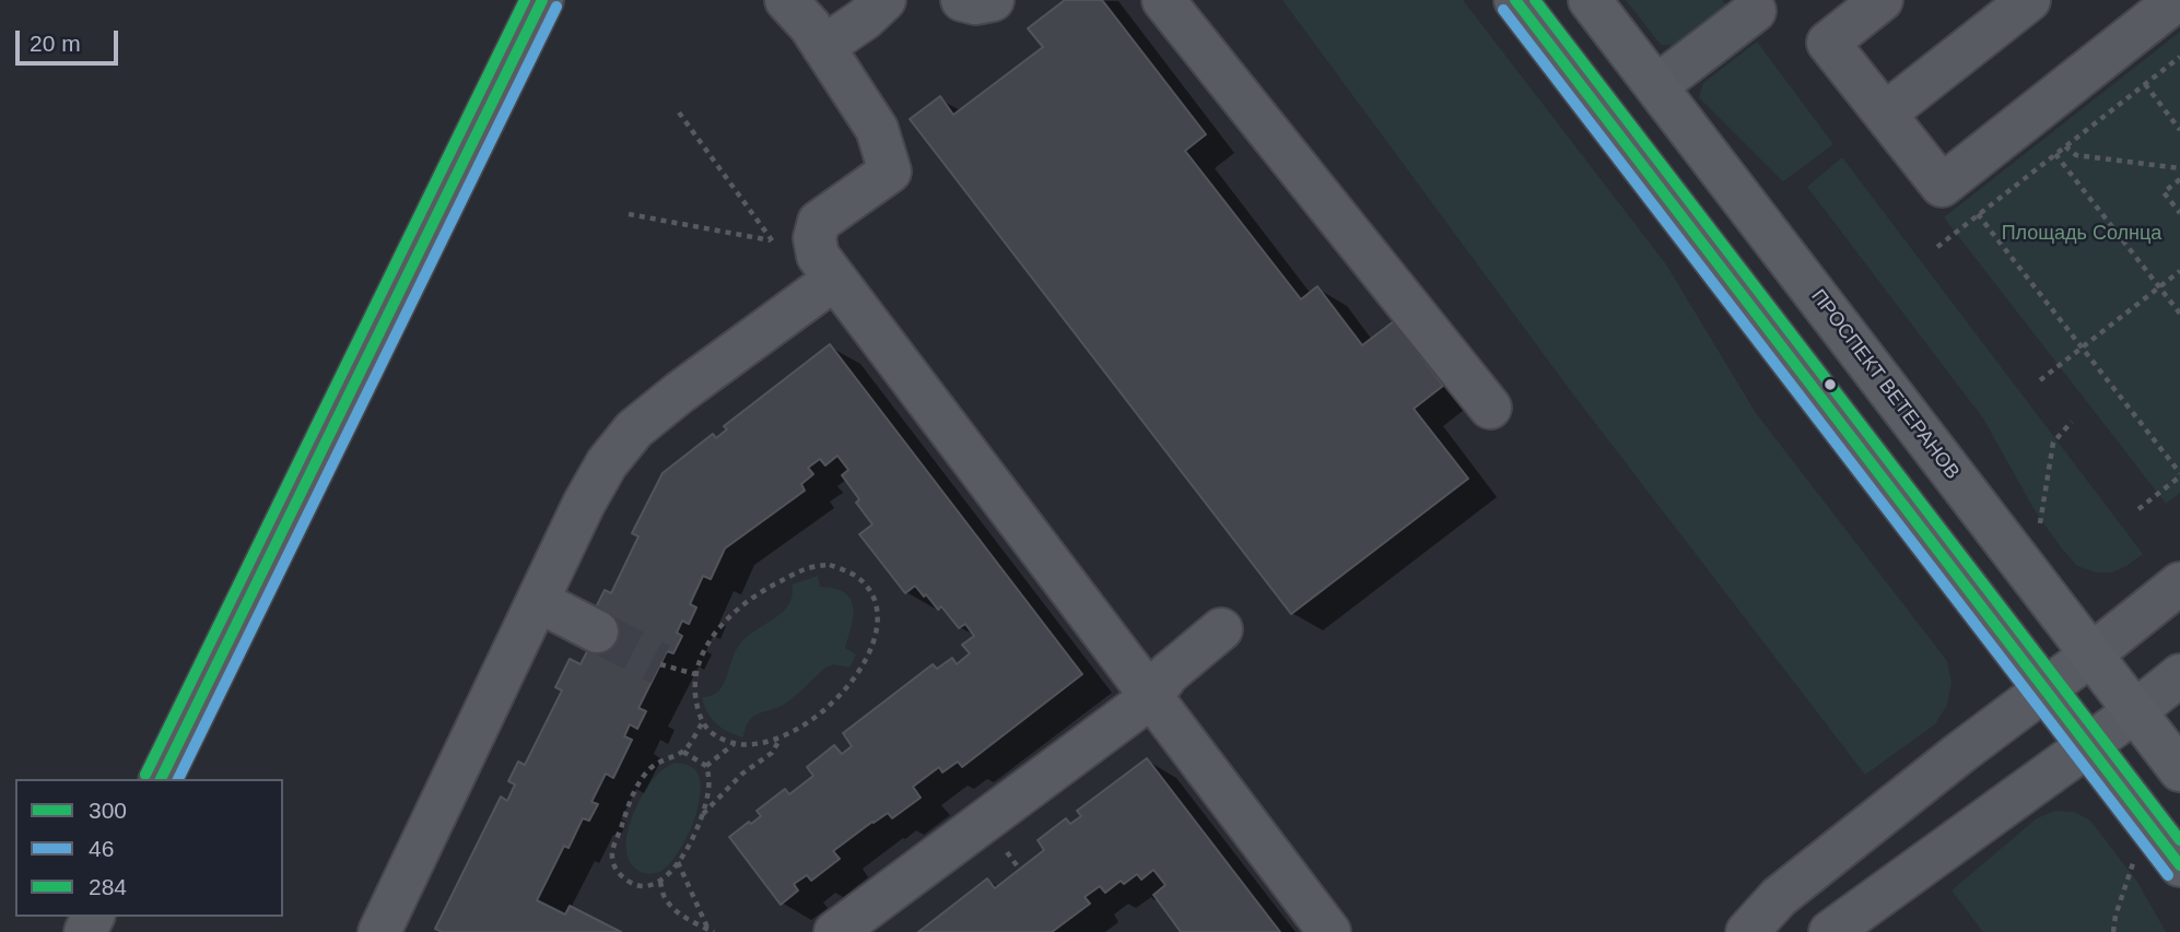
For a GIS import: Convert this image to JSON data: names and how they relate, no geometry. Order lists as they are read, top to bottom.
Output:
{
  "streets": {
    "main road": ["ПРОСПЕКТ ВЕТЕРАНОВ"]
  },
  "parks": ["Площадь Солнца"],
  "lines": ["transit line 300", "transit line 284", "transit line 46"],
  "legend": ["300", "46", "284"],
  "scale_bar": "20 m"
}
